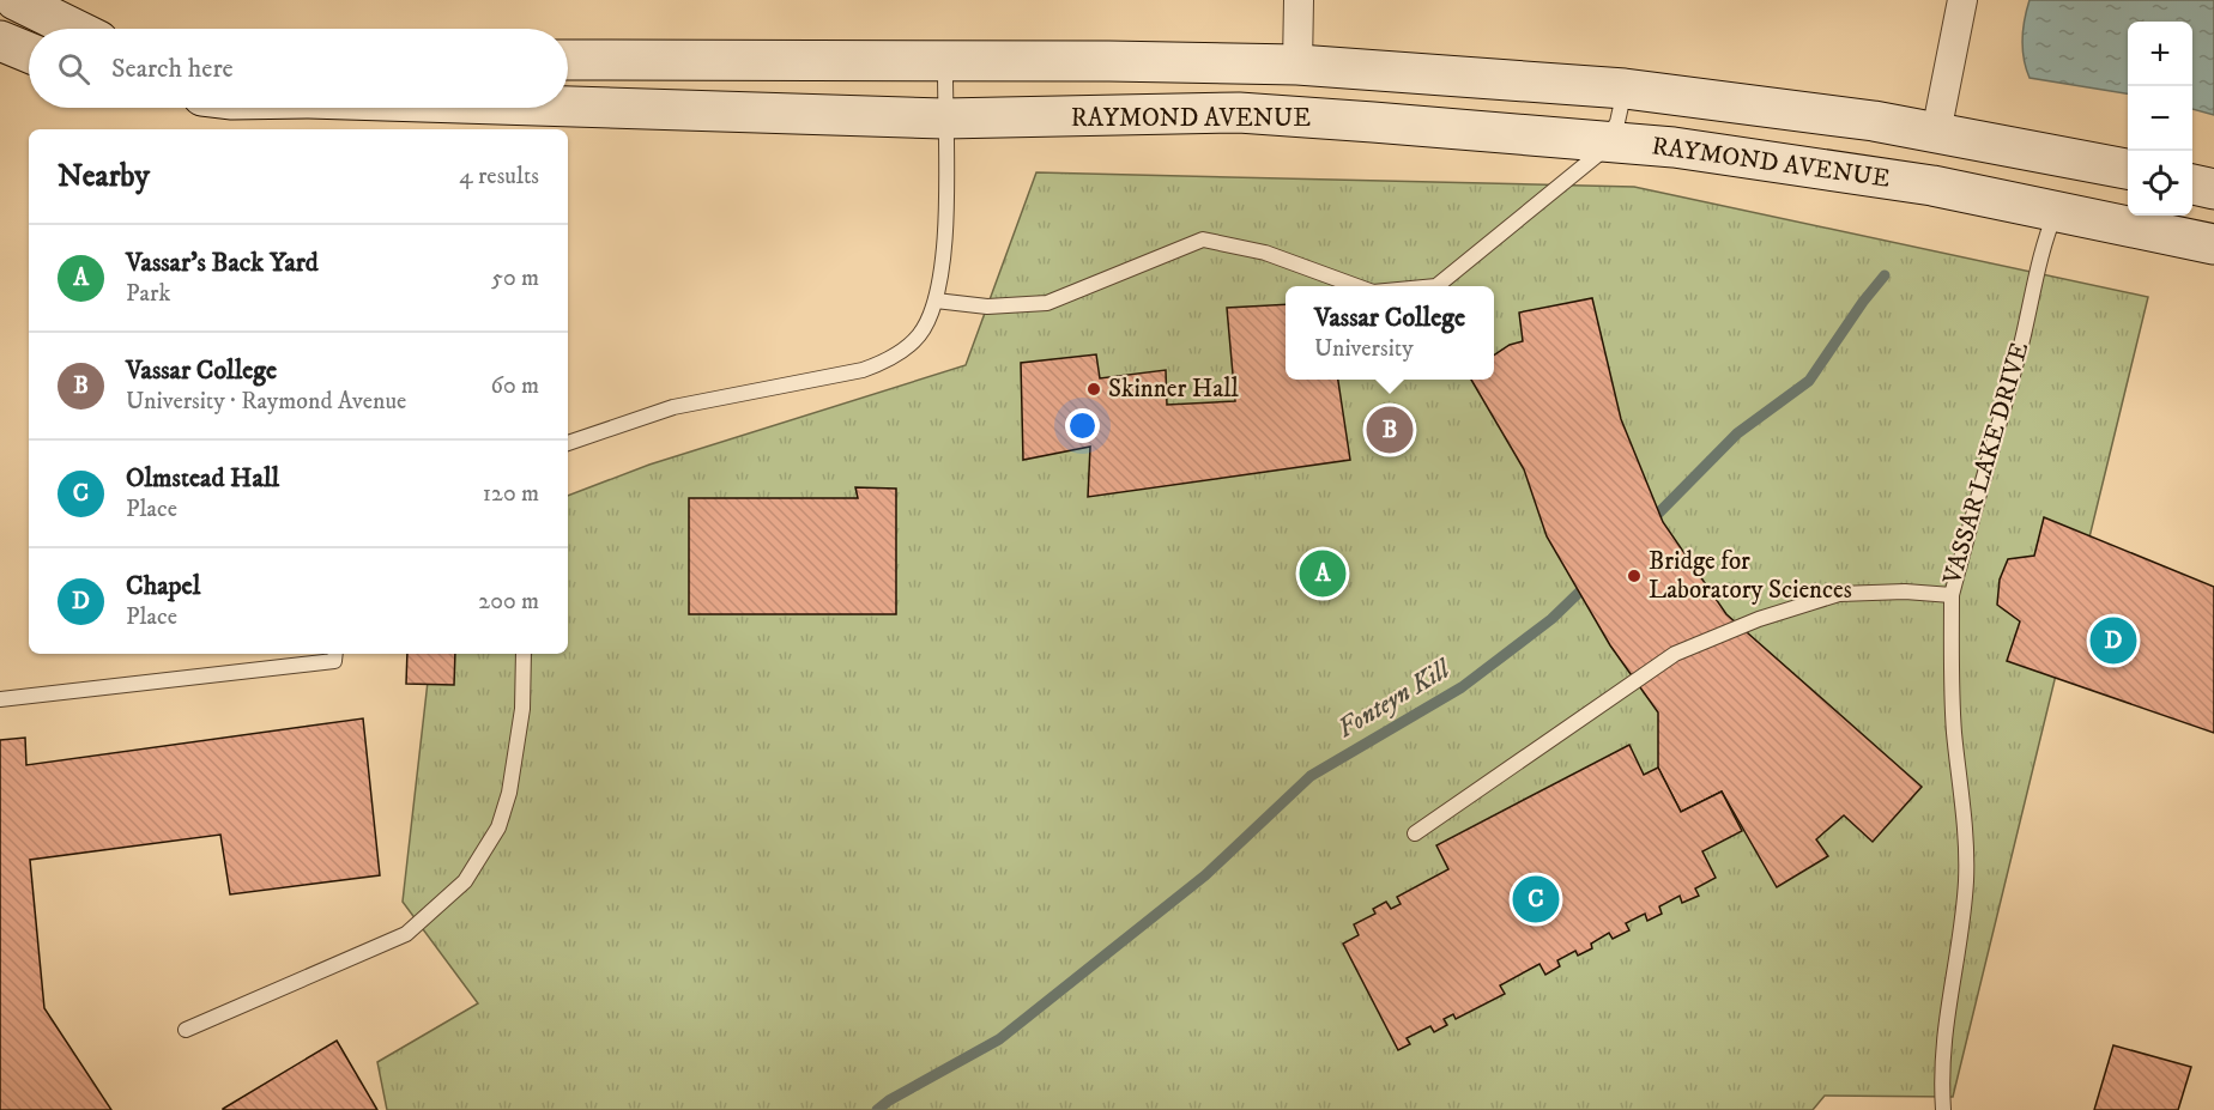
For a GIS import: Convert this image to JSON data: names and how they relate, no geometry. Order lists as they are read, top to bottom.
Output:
{
  "streets": {
    "main road": ["RAYMOND AVENUE"],
    "lane": ["VASSAR LAKE DRIVE"]
  },
  "crossings": [
    ["RAYMOND AVENUE", "VASSAR LAKE DRIVE"]
  ],
  "water": ["Fonteyn Kill"],
  "places": ["Skinner Hall", "Bridge for Laboratory Sciences"],
  "page": {
    "map_buttons": ["+", "−"],
    "search": "Search here",
    "heading": ["Nearby", "4 results"],
    "list": [
      {
        "mark": "A",
        "name": "Vassar's Back Yard",
        "note": "Park",
        "value": "50 m"
      },
      {
        "mark": "B",
        "name": "Vassar College",
        "note": "University · Raymond Avenue",
        "value": "60 m"
      },
      {
        "mark": "C",
        "name": "Olmstead Hall",
        "note": "Place",
        "value": "120 m"
      },
      {
        "mark": "D",
        "name": "Chapel",
        "note": "Place",
        "value": "200 m"
      }
    ],
    "popup": ["Vassar College", "University"],
    "pins": [
      "B",
      "A",
      "D",
      "C"
    ]
  }
}
